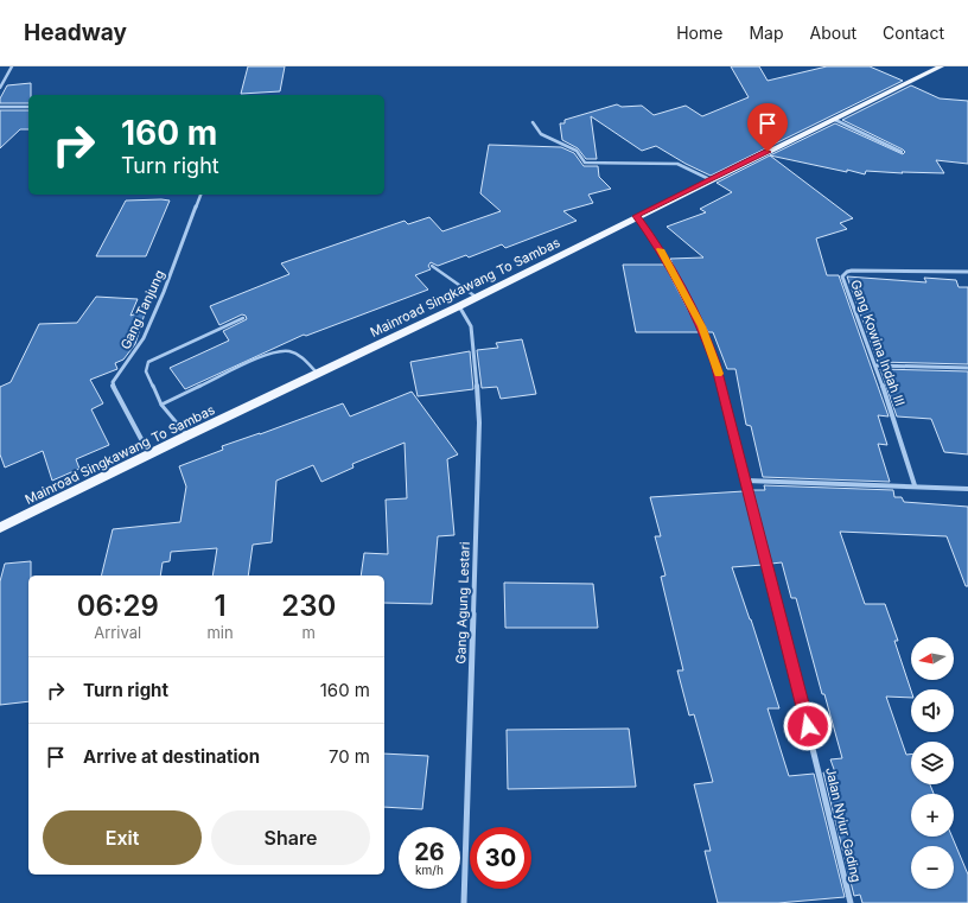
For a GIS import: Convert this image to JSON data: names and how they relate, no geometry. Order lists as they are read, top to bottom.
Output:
{
  "streets": {
    "main road": ["Mainroad Singkawang To Sambas"],
    "street": [
      "Gang Tanjung",
      "Gang Kowina Indah III",
      "Gang Agung Lestari",
      "Jalan Nyiur Gading"
    ]
  },
  "crossings": [
    ["Mainroad Singkawang To Sambas", "Gang Tanjung"],
    ["Mainroad Singkawang To Sambas", "Gang Agung Lestari"],
    ["Mainroad Singkawang To Sambas", "Jalan Nyiur Gading"]
  ],
  "north": "left",
  "page": {
    "header": "Headway",
    "nav": [
      "Home",
      "Map",
      "About",
      "Contact"
    ],
    "turn": ["160 m", "Turn right"],
    "eta": [
      "06:29",
      "Arrival",
      "1",
      "min",
      "230",
      "m"
    ],
    "map_buttons": ["+", "−"],
    "list": [
      {
        "name": "Turn right",
        "value": "160 m"
      },
      {
        "name": "Arrive at destination",
        "value": "70 m"
      }
    ],
    "buttons": ["Exit", "Share"],
    "speed": "26 km/h",
    "limit": "30"
  }
}
